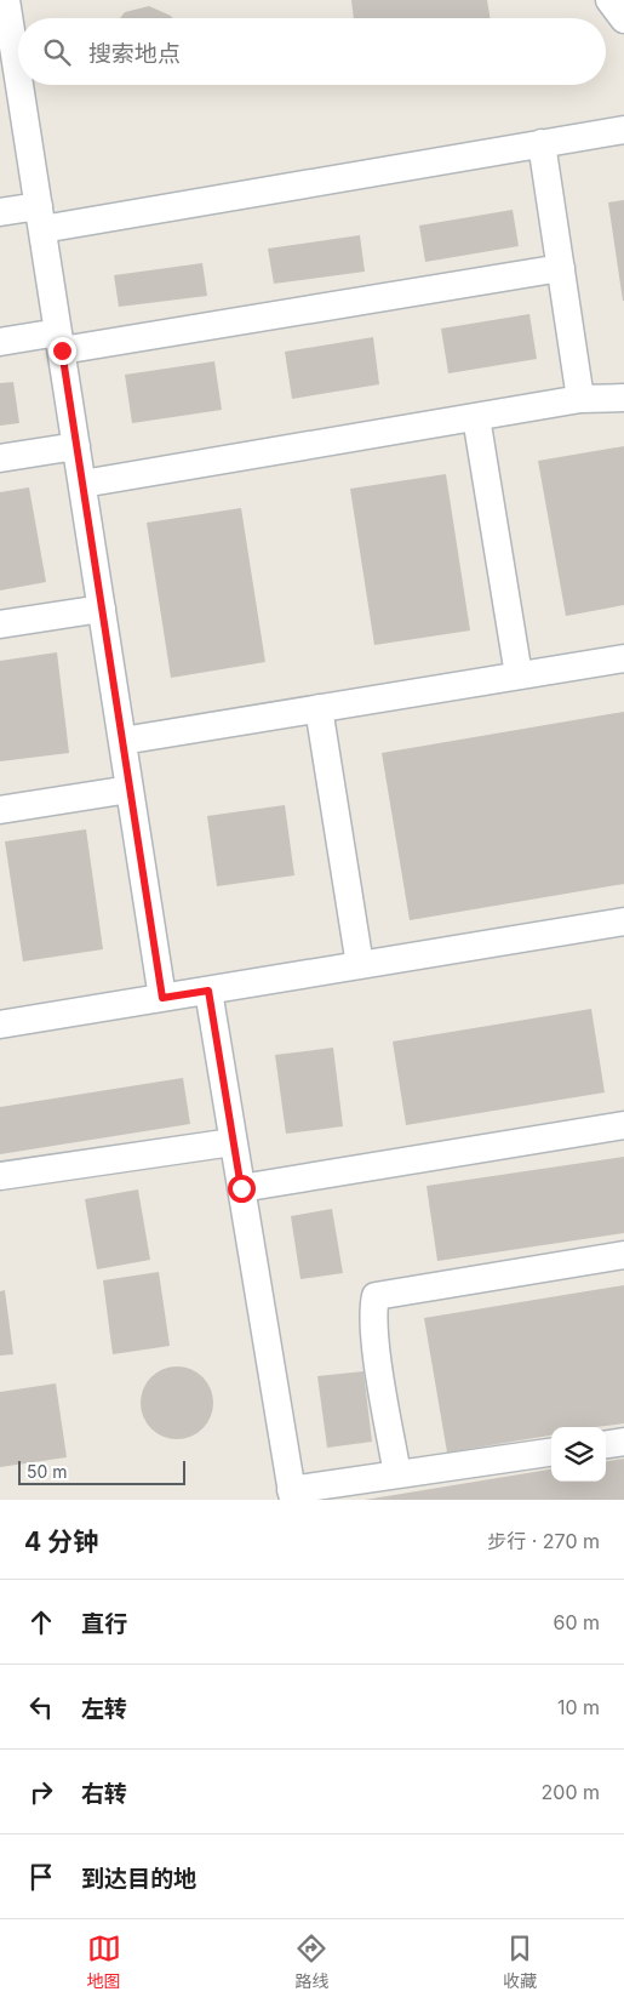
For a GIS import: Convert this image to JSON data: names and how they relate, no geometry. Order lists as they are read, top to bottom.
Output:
{
  "scale_bar": "50 m",
  "page": {
    "search": "搜索地点",
    "scale": "50 m",
    "heading": ["4 分钟", "步行 · 270 m"],
    "list": [
      ["直行", "60 m"],
      ["左转", "10 m"],
      ["右转", "200 m"],
      "到达目的地"
    ],
    "nav": ["地图", "路线", "收藏"]
  }
}
